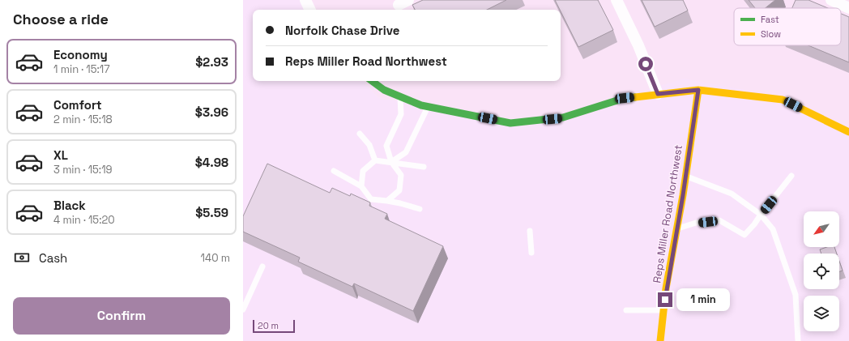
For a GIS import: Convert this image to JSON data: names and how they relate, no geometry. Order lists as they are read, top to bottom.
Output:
{
  "streets": {
    "street": ["Reps Miller Road Northwest"]
  },
  "legend": ["Fast", "Slow"],
  "scale_bar": "20 m",
  "north": "bottom left",
  "page": {
    "heading": "Choose a ride",
    "banner": ["Norfolk Chase Drive", "Reps Miller Road Northwest"],
    "list": [
      {
        "name": "Economy",
        "note": "1 min · 15:17",
        "value": "$2.93"
      },
      {
        "name": "Comfort",
        "note": "2 min · 15:18",
        "value": "$3.96"
      },
      {
        "name": "XL",
        "note": "3 min · 15:19",
        "value": "$4.98"
      },
      {
        "name": "Black",
        "note": "4 min · 15:20",
        "value": "$5.59"
      }
    ],
    "pay": ["Cash", "140 m"],
    "bubble": "1 min",
    "buttons": "Confirm",
    "scale": "20 m"
  }
}
